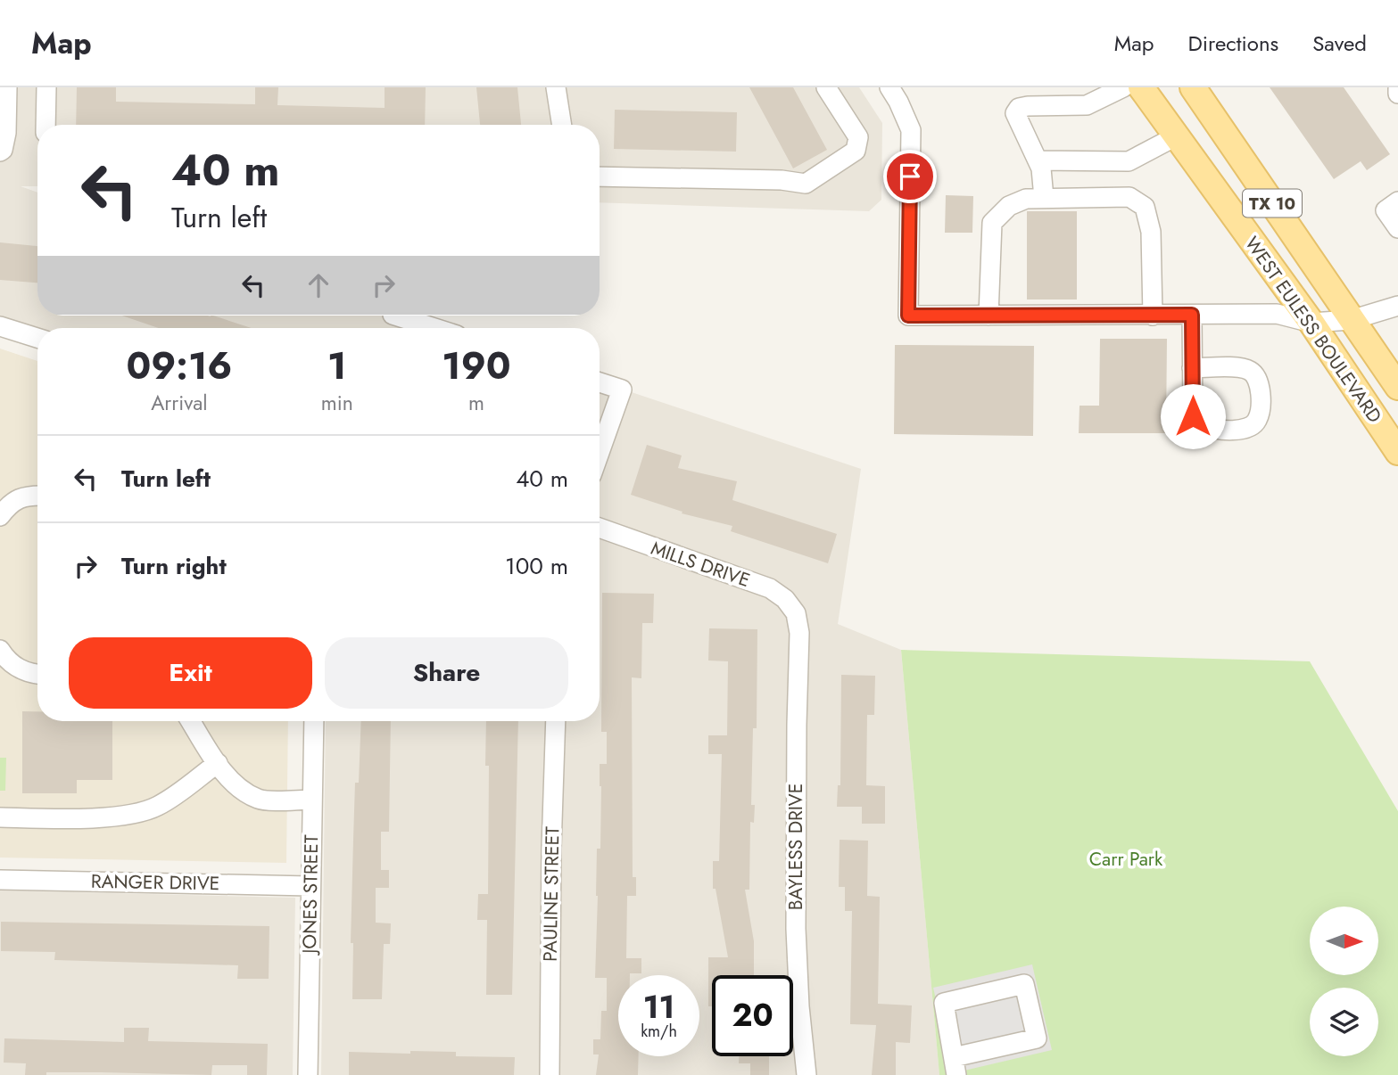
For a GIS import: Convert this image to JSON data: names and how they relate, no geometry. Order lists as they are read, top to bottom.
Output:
{
  "streets": {
    "main road": ["TX 10", "WEST EULESS BOULEVARD"],
    "street": [
      "MILLS DRIVE",
      "BAYLESS DRIVE",
      "RANGER DRIVE",
      "JONES STREET",
      "PAULINE STREET"
    ]
  },
  "crossings": [
    ["MILLS DRIVE", "BAYLESS DRIVE"],
    ["RANGER DRIVE", "JONES STREET"]
  ],
  "parks": ["Carr Park"],
  "north": "right",
  "page": {
    "header": "Map",
    "nav": ["Map", "Directions", "Saved"],
    "turn": ["40 m", "Turn left"],
    "eta": [
      "09:16",
      "Arrival",
      "1",
      "min",
      "190",
      "m"
    ],
    "list": [
      {
        "name": "Turn left",
        "value": "40 m"
      },
      {
        "name": "Turn right",
        "value": "100 m"
      }
    ],
    "buttons": ["Exit", "Share"],
    "speed": "11 km/h",
    "limit": "20"
  }
}
